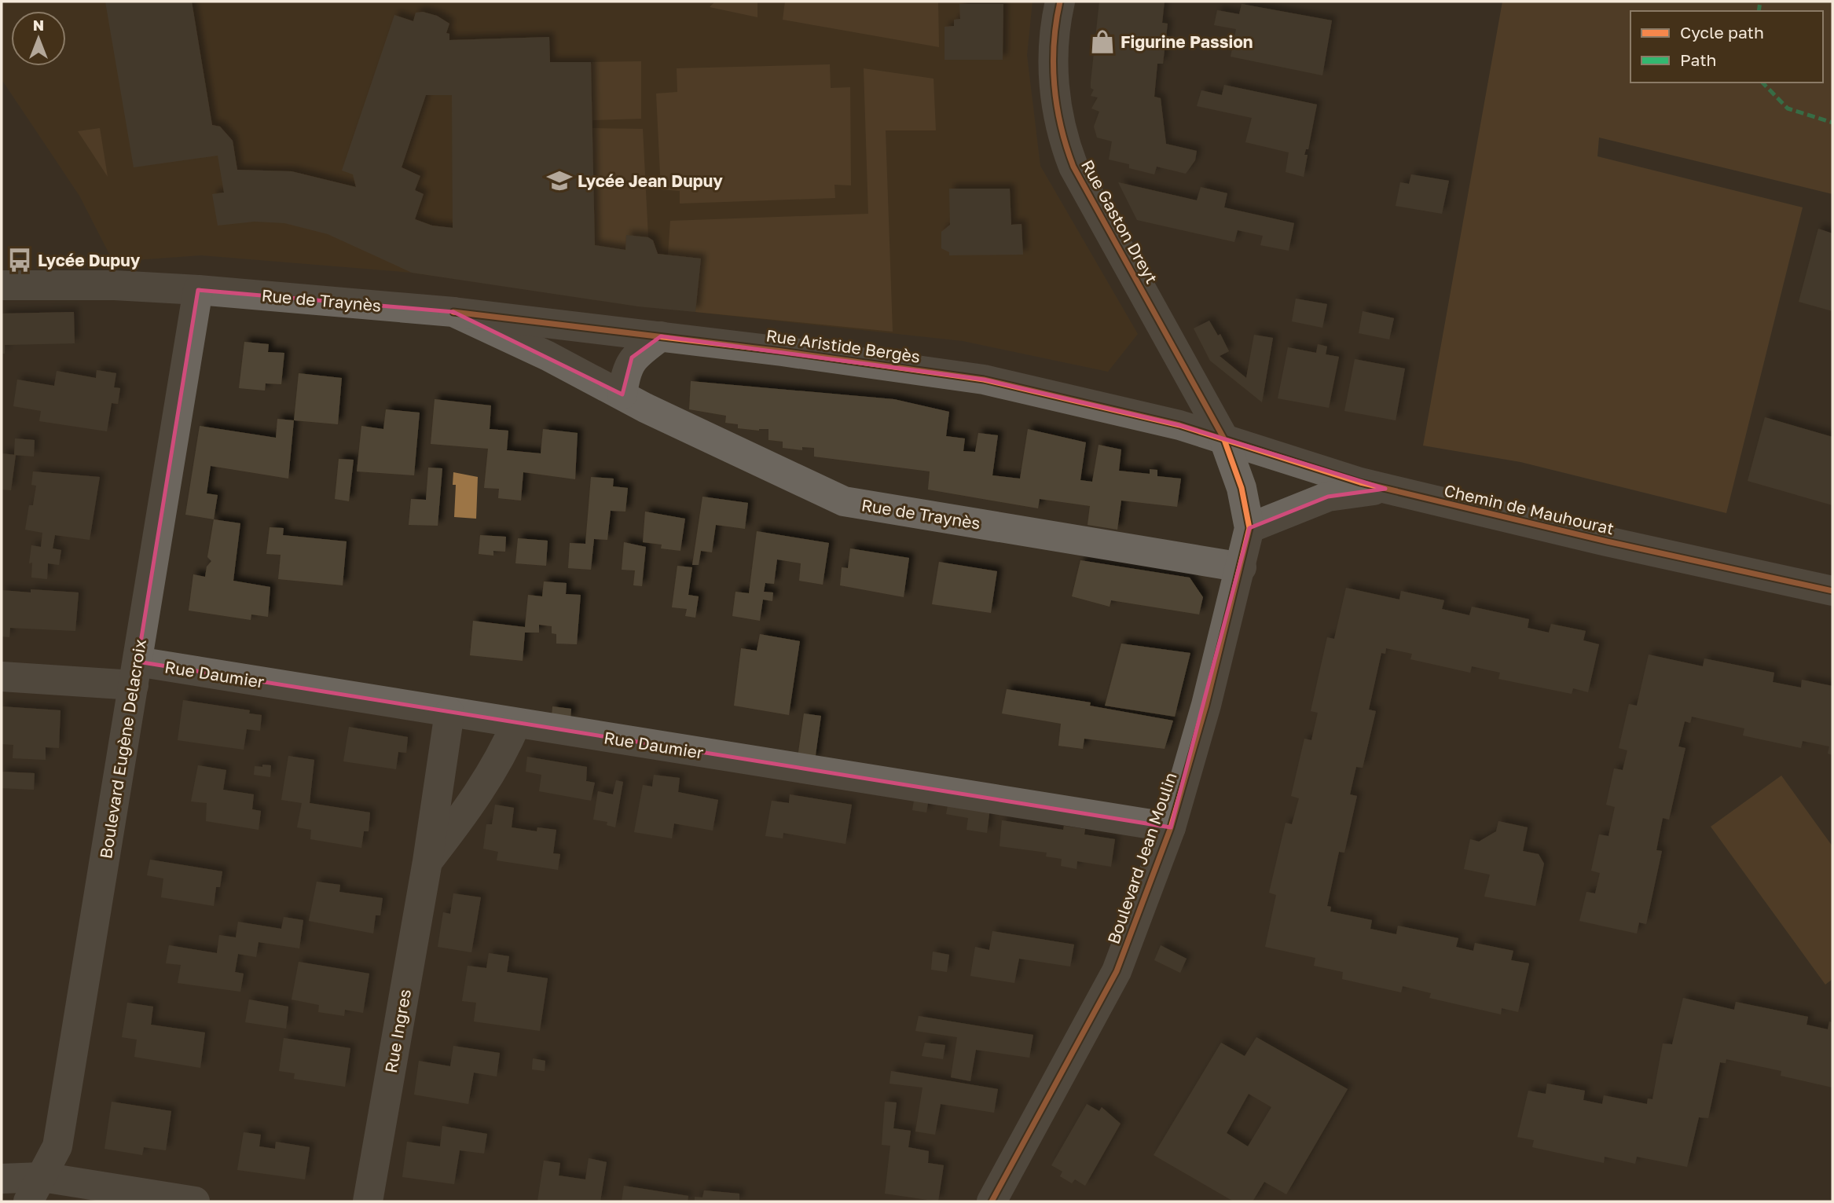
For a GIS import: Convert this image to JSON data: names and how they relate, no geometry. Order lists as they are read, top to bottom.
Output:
{
  "streets": {
    "street": [
      "Rue Gaston Dreyt",
      "Rue de Traynès",
      "Rue Aristide Bergès",
      "Chemin de Mauhourat",
      "Rue Daumier",
      "Boulevard Eugène Delacroix",
      "Boulevard Jean Moulin",
      "Rue Ingres"
    ]
  },
  "crossings": [
    ["Rue Gaston Dreyt", "Rue Aristide Bergès"],
    ["Rue Gaston Dreyt", "Chemin de Mauhourat"],
    ["Rue Gaston Dreyt", "Boulevard Jean Moulin"],
    ["Rue de Traynès", "Rue Aristide Bergès"],
    ["Rue de Traynès", "Boulevard Eugène Delacroix"],
    ["Rue de Traynès", "Boulevard Jean Moulin"],
    ["Rue Aristide Bergès", "Chemin de Mauhourat"],
    ["Rue Aristide Bergès", "Boulevard Jean Moulin"],
    ["Chemin de Mauhourat", "Boulevard Jean Moulin"],
    ["Rue Daumier", "Boulevard Eugène Delacroix"],
    ["Rue Daumier", "Boulevard Jean Moulin"],
    ["Rue Daumier", "Rue Ingres"]
  ],
  "places": {
    "shop": ["Figurine Passion"],
    "school or university": ["Lycée Jean Dupuy"],
    "bus stop": ["Lycée Dupuy"]
  },
  "legend": ["Cycle path", "Path"],
  "north": "top"
}
